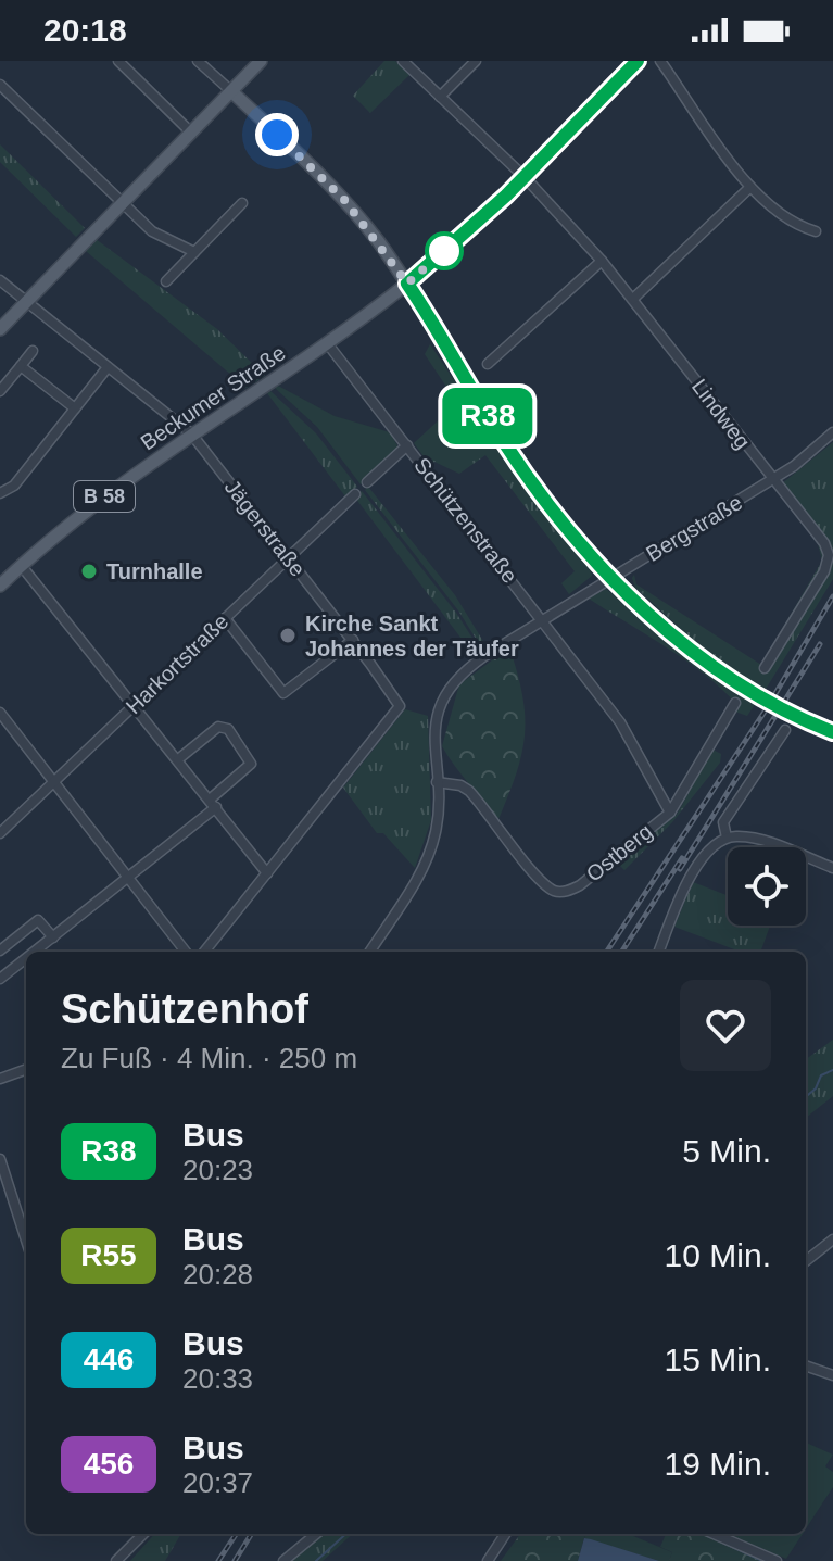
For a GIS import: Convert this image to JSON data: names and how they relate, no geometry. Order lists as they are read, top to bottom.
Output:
{
  "streets": {
    "main road": ["Beckumer Straße", "B 58"],
    "street": [
      "Lindweg",
      "Schützenstraße",
      "Jägerstraße",
      "Bergstraße",
      "Harkortstraße",
      "Ostberg"
    ]
  },
  "crossings": [
    ["Beckumer Straße", "Lindweg"],
    ["Beckumer Straße", "Jägerstraße"],
    ["Lindweg", "Bergstraße"],
    ["Schützenstraße", "Bergstraße"],
    ["Schützenstraße", "Ostberg"],
    ["Jägerstraße", "Harkortstraße"],
    ["Bergstraße", "Ostberg"]
  ],
  "places": ["Turnhalle", "Kirche Sankt Johannes der Täufer"],
  "lines": ["bus line R38"],
  "page": {
    "status": "20:18",
    "on_map": "R38",
    "heading": ["Schützenhof", "Zu Fuß · 4 Min. · 250 m"],
    "list": [
      {
        "mark": "R38",
        "name": "Bus",
        "note": "20:23",
        "value": "5 Min."
      },
      {
        "mark": "R55",
        "name": "Bus",
        "note": "20:28",
        "value": "10 Min."
      },
      {
        "mark": "446",
        "name": "Bus",
        "note": "20:33",
        "value": "15 Min."
      },
      {
        "mark": "456",
        "name": "Bus",
        "note": "20:37",
        "value": "19 Min."
      }
    ]
  }
}
